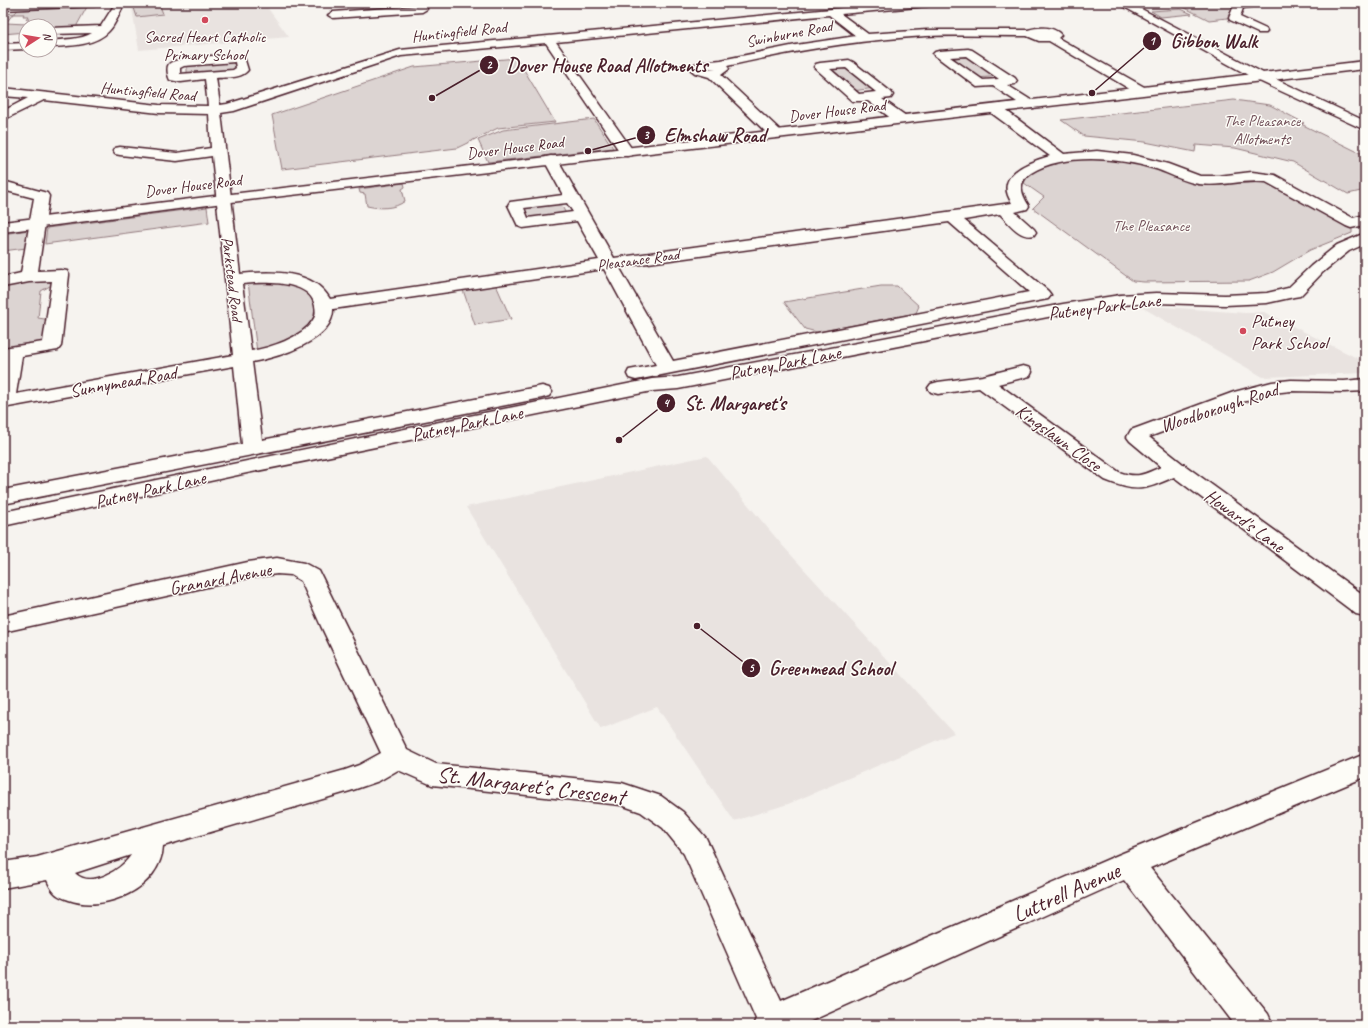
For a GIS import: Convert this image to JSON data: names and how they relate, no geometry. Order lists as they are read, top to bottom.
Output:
{
  "streets": {
    "street": [
      "Huntingfield Road",
      "Swinburne Road",
      "Dover House Road",
      "Pleasance Road",
      "Parkstead Road",
      "Putney Park Lane",
      "Sunnymead Road",
      "Woodborough Road",
      "Kingslawn Close",
      "Howard's Lane",
      "Granard Avenue",
      "St. Margaret's Crescent",
      "Luttrell Avenue"
    ]
  },
  "crossings": [
    ["Huntingfield Road", "Swinburne Road"],
    ["Huntingfield Road", "Parkstead Road"],
    ["Swinburne Road", "Dover House Road"],
    ["Dover House Road", "Parkstead Road"],
    ["Pleasance Road", "Putney Park Lane"],
    ["Parkstead Road", "Putney Park Lane"],
    ["Parkstead Road", "Sunnymead Road"],
    ["Woodborough Road", "Howard's Lane"],
    ["Kingslawn Close", "Howard's Lane"],
    ["Granard Avenue", "St. Margaret's Crescent"],
    ["St. Margaret's Crescent", "Luttrell Avenue"]
  ],
  "parks": ["The Pleasance Allotments", "The Pleasance"],
  "places": [
    "Sacred Heart Catholic Primary School",
    "Gibbon Walk",
    "Dover House Road Allotments",
    "Elmshaw Road",
    "Putney Park School",
    "St. Margaret's",
    "Greenmead School"
  ],
  "north": "right"
}
